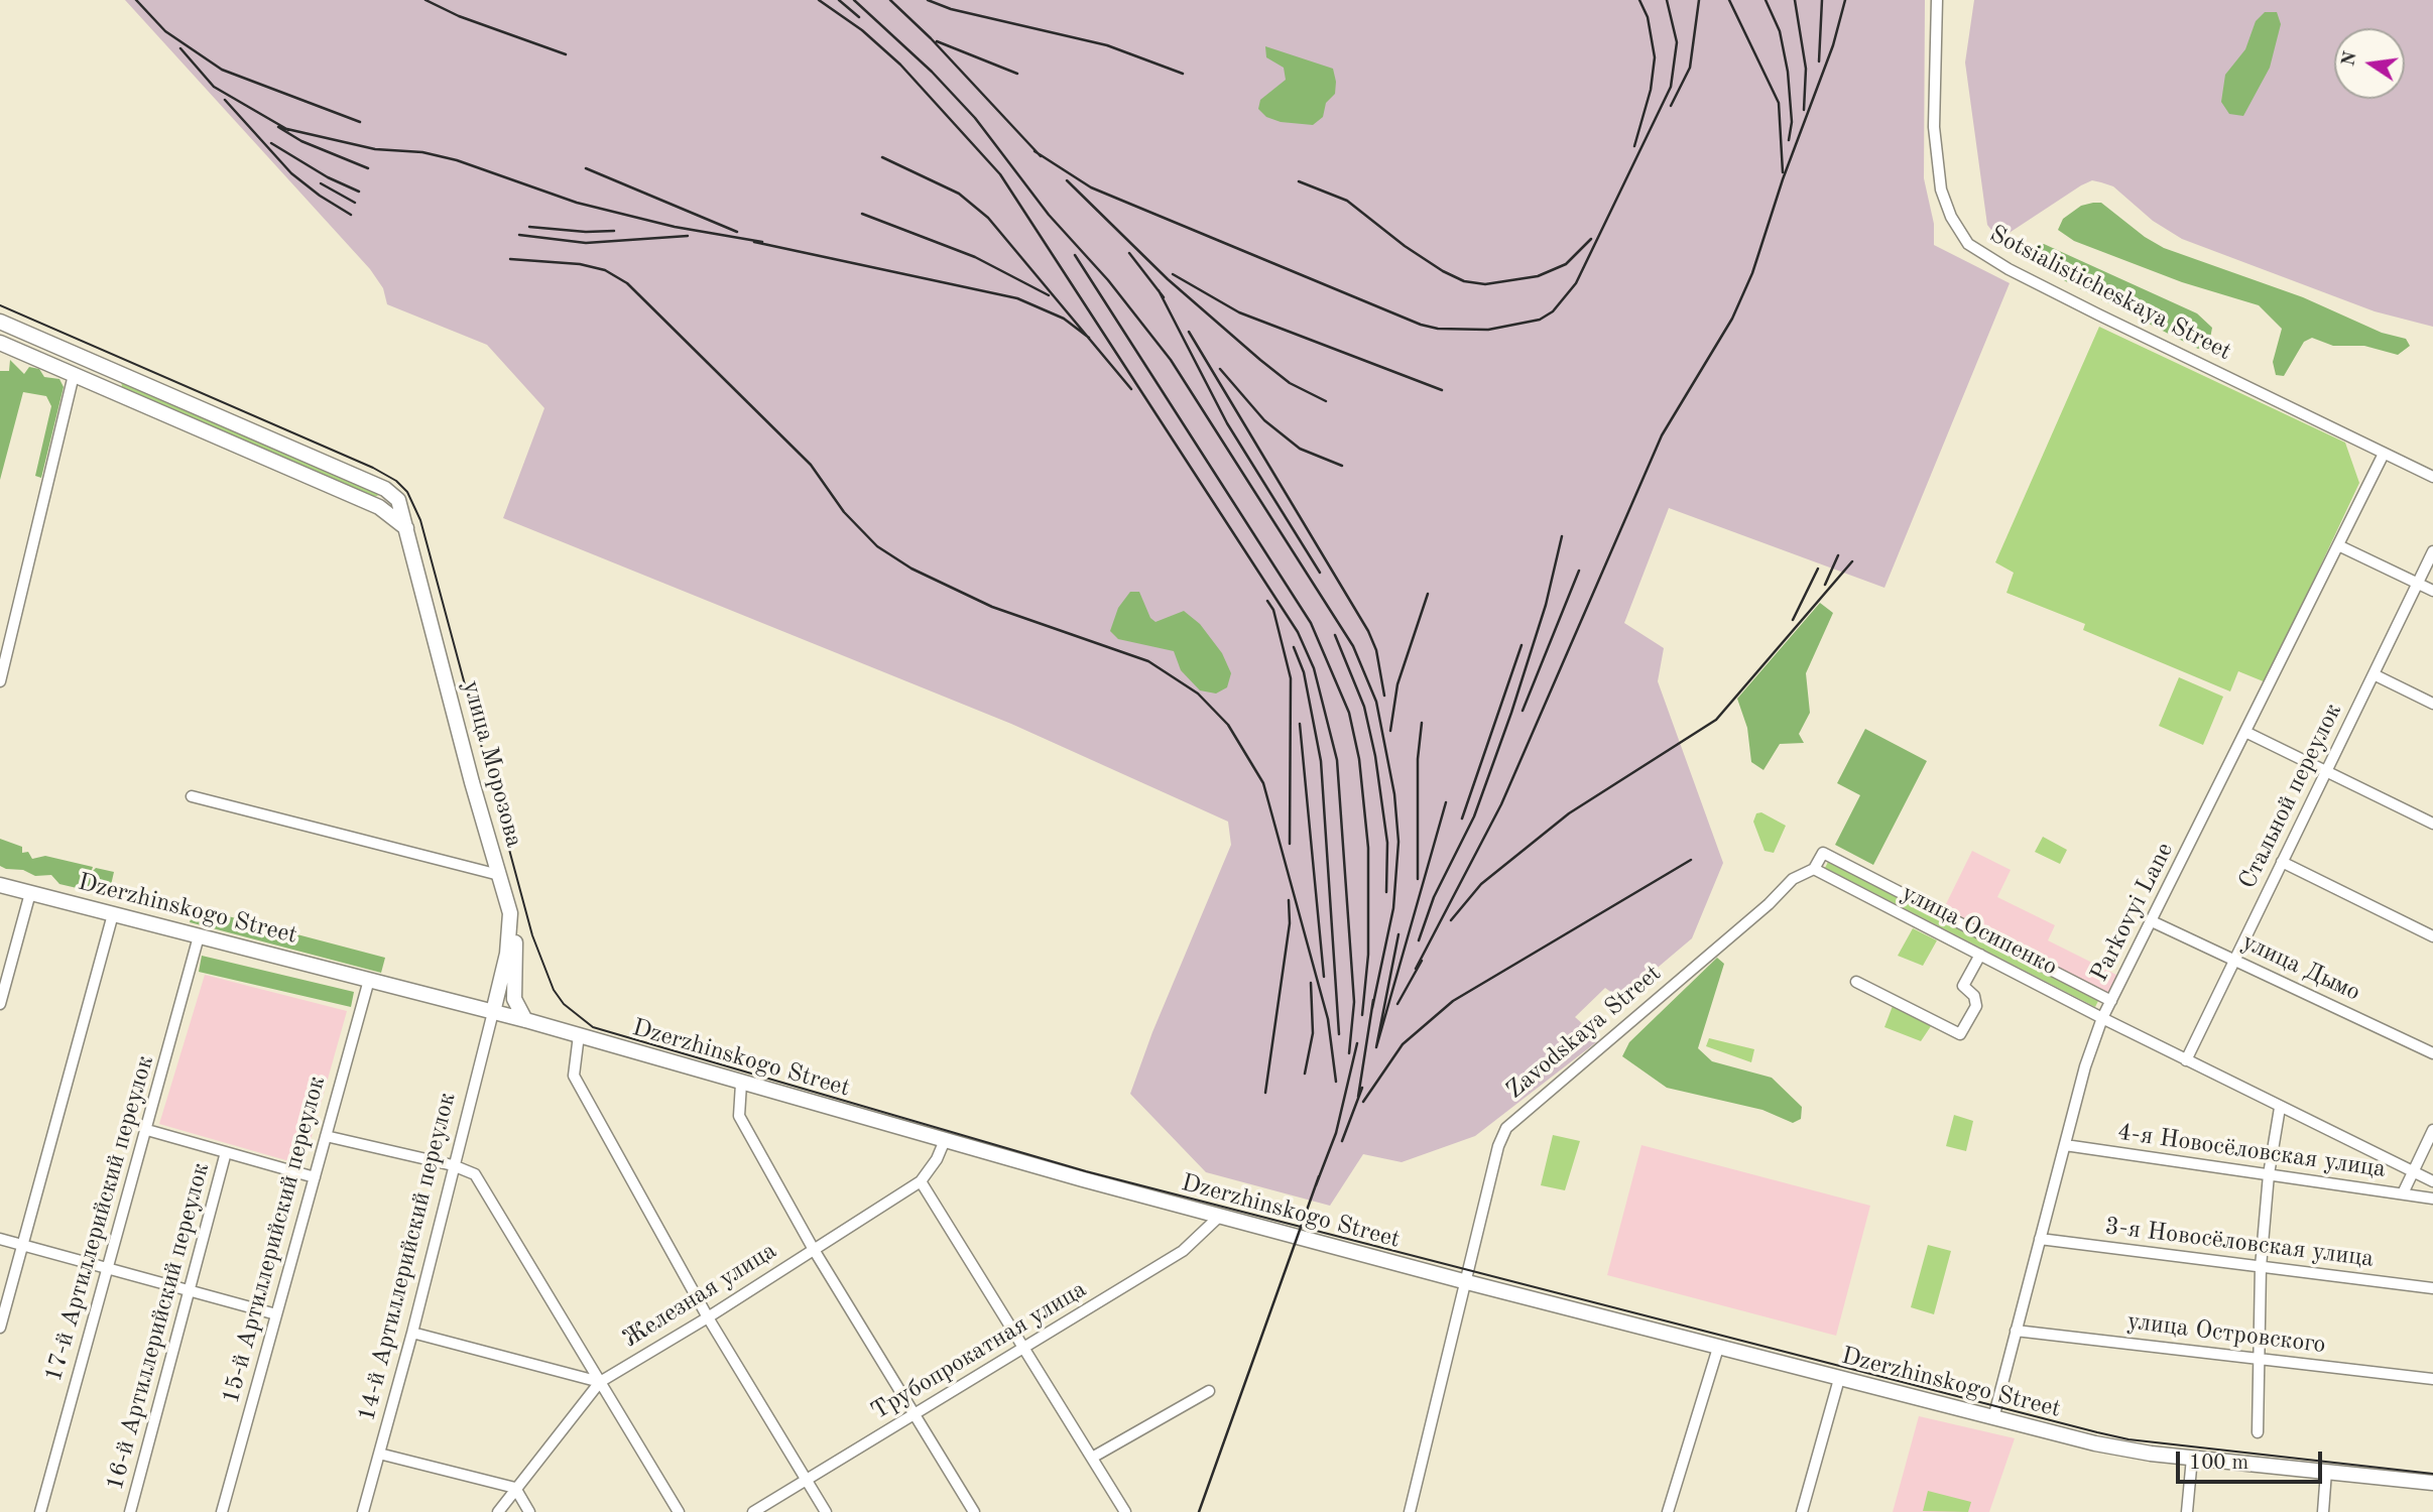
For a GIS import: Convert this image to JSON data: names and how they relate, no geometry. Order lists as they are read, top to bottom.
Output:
{
  "streets": {
    "main road": ["улица Морозова", "Dzerzhinskogo Street"],
    "street": [
      "Sotsialisticheskaya Street",
      "Стальной переулок",
      "Parkovyi Lane",
      "улица Осипенко",
      "улица Дымо",
      "Zavodskaya Street",
      "4-я Новосёловская улица",
      "17-й Артиллерийский переулок",
      "15-й Артиллерийский переулок",
      "3-я Новосёловская улица",
      "14-й Артиллерийский переулок",
      "Железная улица",
      "16-й Артиллерийский переулок",
      "улица Островского",
      "Трубопрокатная улица"
    ]
  },
  "crossings": [
    ["Sotsialisticheskaya Street", "Parkovyi Lane"],
    ["улица Морозова", "Dzerzhinskogo Street"],
    ["улица Морозова", "14-й Артиллерийский переулок"],
    ["Стальной переулок", "улица Осипенко"],
    ["Стальной переулок", "улица Дымо"],
    ["Dzerzhinskogo Street", "Parkovyi Lane"],
    ["Dzerzhinskogo Street", "Zavodskaya Street"],
    ["Dzerzhinskogo Street", "17-й Артиллерийский переулок"],
    ["Dzerzhinskogo Street", "15-й Артиллерийский переулок"],
    ["Dzerzhinskogo Street", "14-й Артиллерийский переулок"],
    ["Dzerzhinskogo Street", "Железная улица"],
    ["Dzerzhinskogo Street", "Трубопрокатная улица"],
    ["Parkovyi Lane", "улица Осипенко"],
    ["Parkovyi Lane", "улица Дымо"],
    ["Parkovyi Lane", "4-я Новосёловская улица"],
    ["Parkovyi Lane", "3-я Новосёловская улица"],
    ["Parkovyi Lane", "улица Островского"],
    ["улица Осипенко", "Zavodskaya Street"]
  ],
  "scale_bar": "100 m",
  "north": "left"
}
